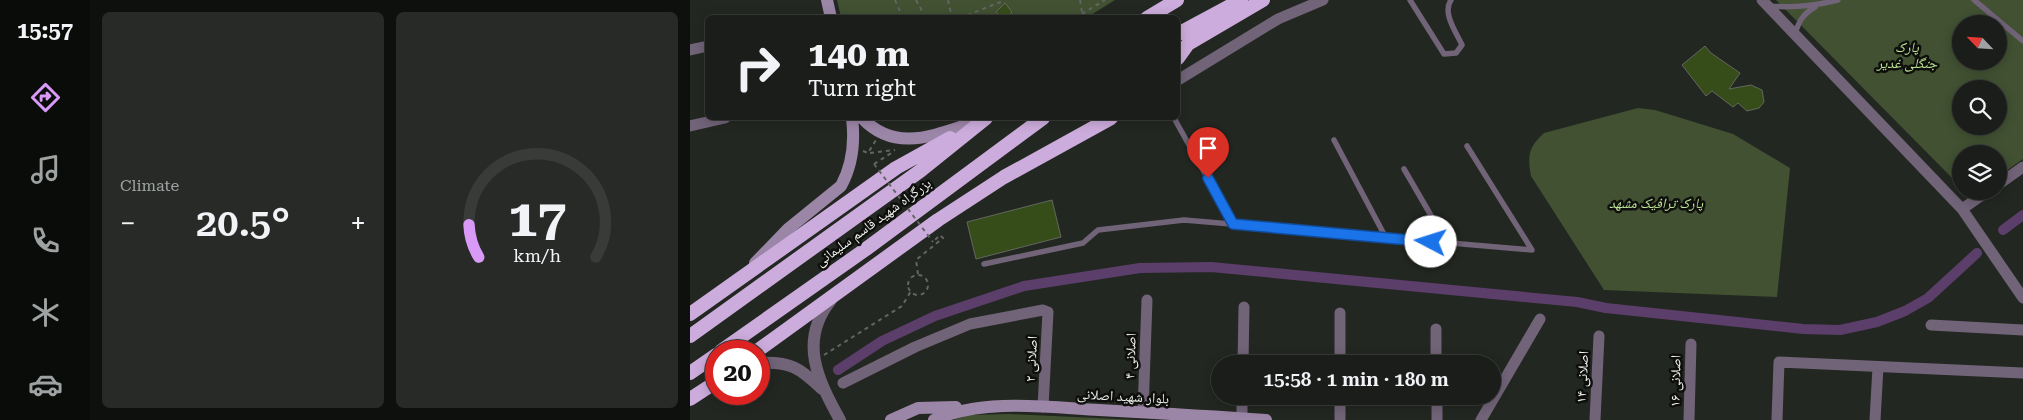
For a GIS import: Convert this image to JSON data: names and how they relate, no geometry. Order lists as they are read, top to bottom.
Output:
{
  "streets": {
    "highway": ["بزرگراه شهید قاسم سلیمانی"],
    "main road": ["بلوار شهید اصلانی"],
    "street": [
      "اصلانی ۴",
      "اصلانی ۲",
      "اصلانی ۱۴",
      "اصلانی ۱۶"
    ]
  },
  "crossings": [
    ["اصلانی ۴", "بلوار شهید اصلانی"],
    ["اصلانی ۲", "بلوار شهید اصلانی"]
  ],
  "parks": ["پارک جنگلی غدیر", "پارک ترافیک مشهد"],
  "north": "top left",
  "page": {
    "tabs": "15:57",
    "tile": "Climate",
    "turn": ["140 m", "Turn right"],
    "heat": ["−", "20.5°", "+"],
    "limit": "20",
    "trip": "15:58 · 1 min · 180 m",
    "gauge": ["17", "km/h"]
  }
}
